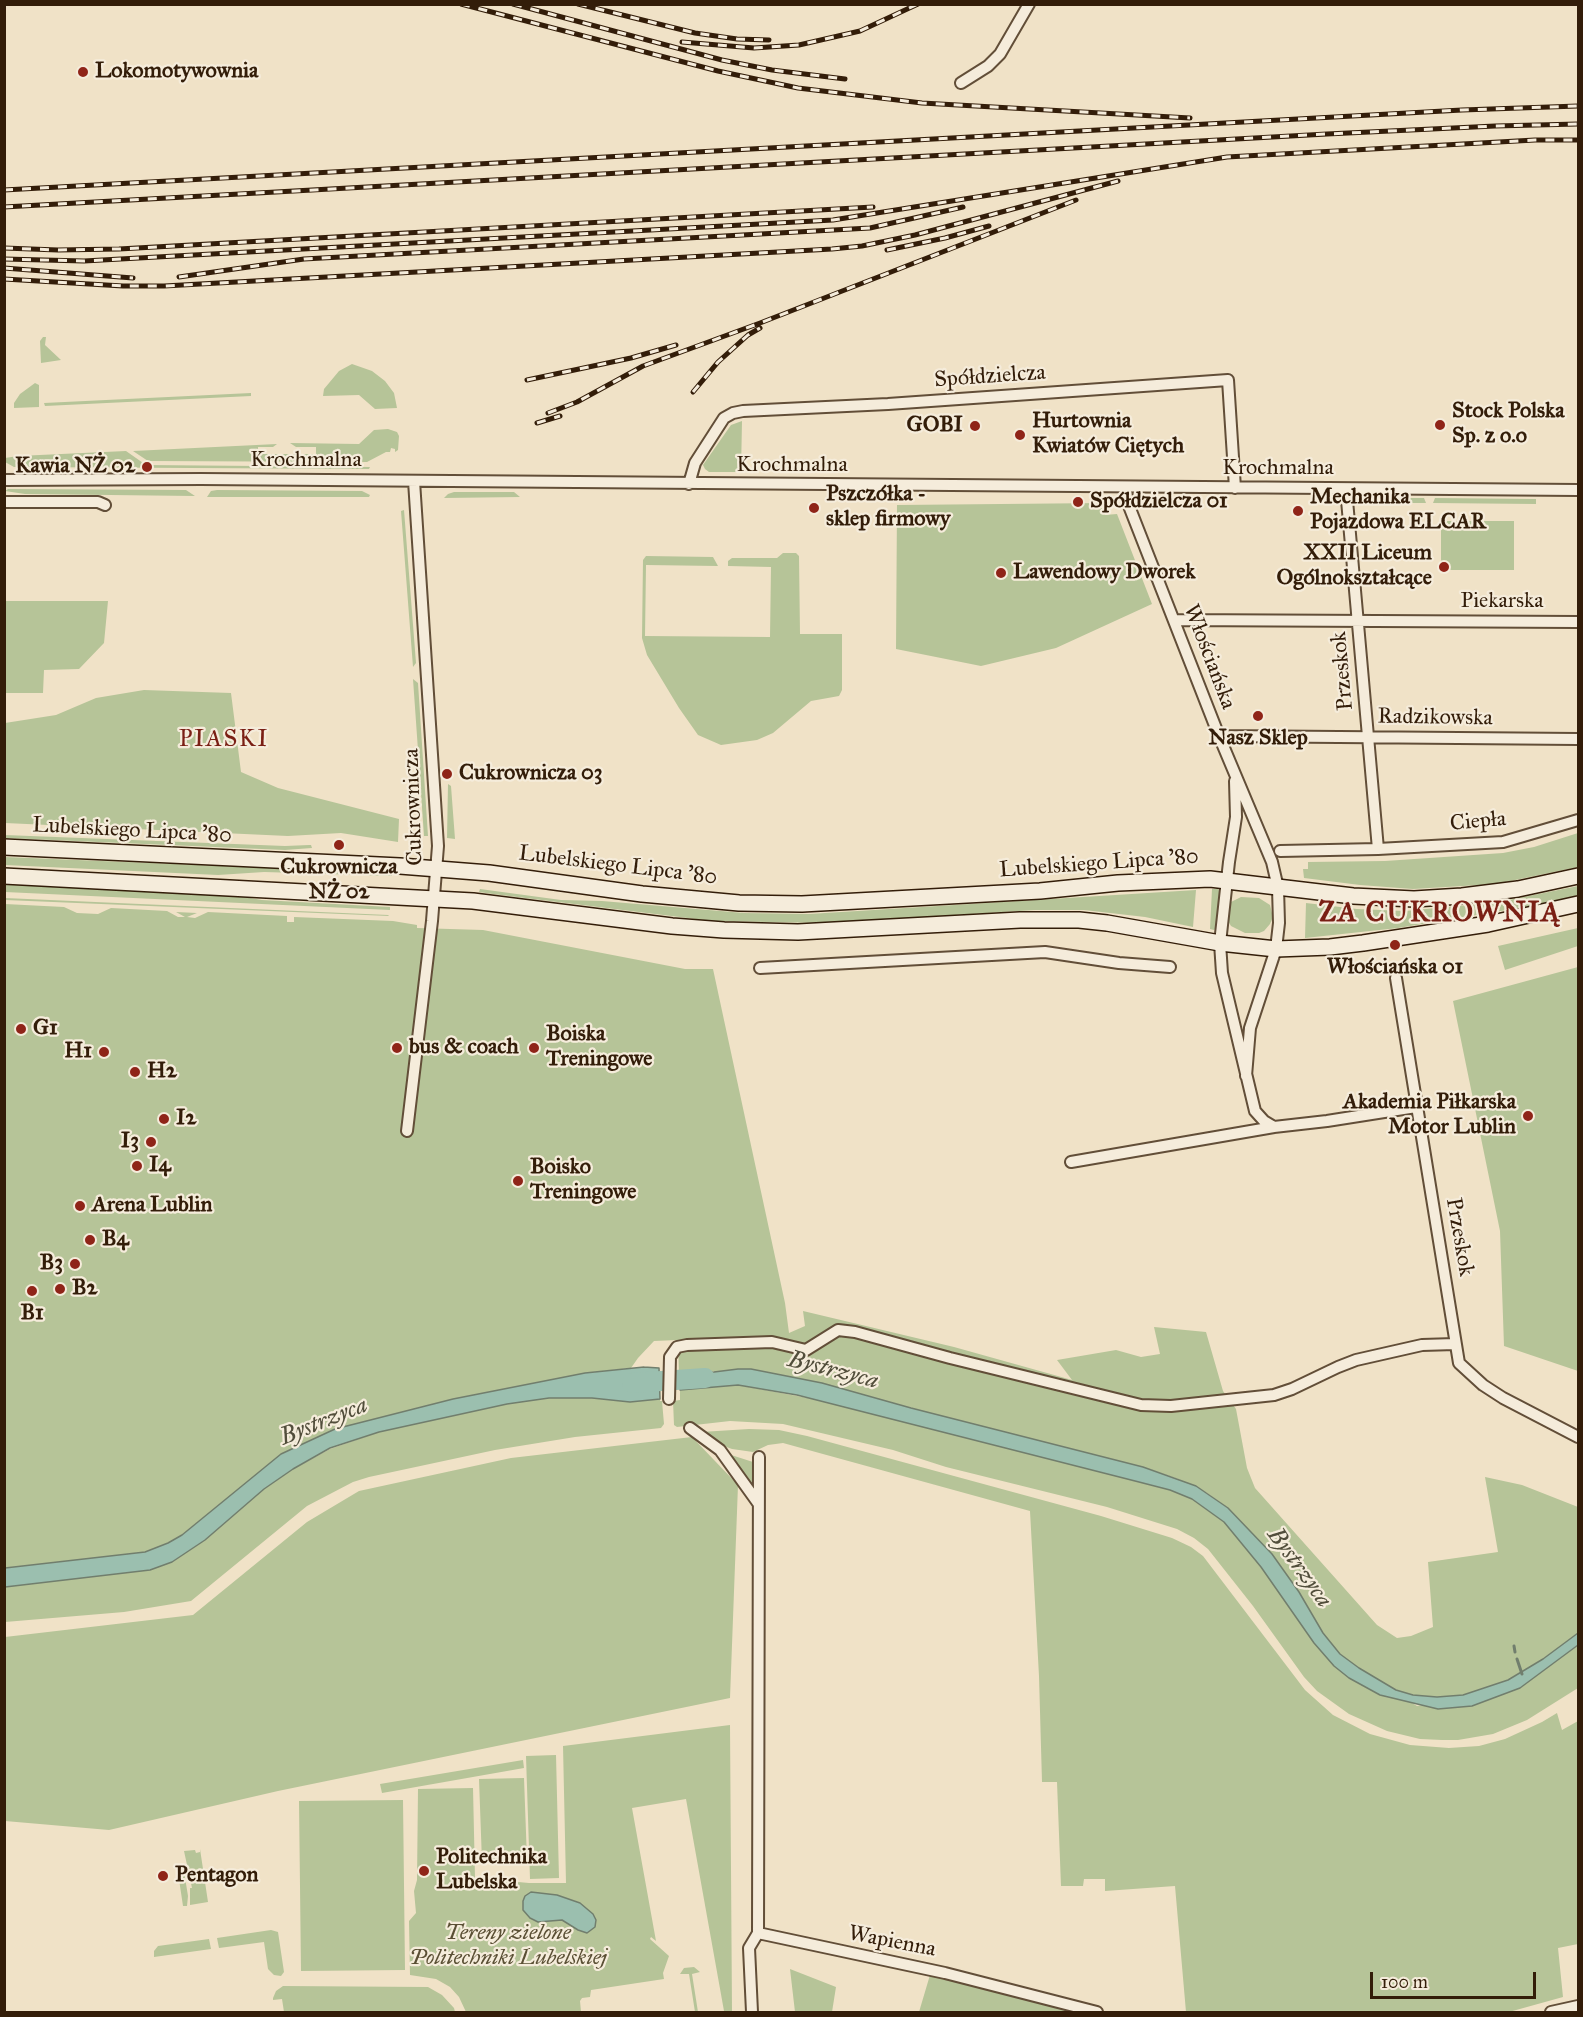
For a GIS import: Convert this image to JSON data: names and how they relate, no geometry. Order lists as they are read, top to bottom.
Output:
{
  "streets": {
    "main road": ["Lubelskiego Lipca '80"],
    "street": [
      "Spółdzielcza",
      "Krochmalna",
      "Piekarska",
      "Włościańska",
      "Przeskok",
      "Radzikowska",
      "Cukrownicza",
      "Ciepła",
      "Wapienna"
    ]
  },
  "crossings": [
    ["Spółdzielcza", "Krochmalna"],
    ["Krochmalna", "Włościańska"],
    ["Krochmalna", "Przeskok"],
    ["Krochmalna", "Cukrownicza"],
    ["Piekarska", "Włościańska"],
    ["Piekarska", "Przeskok"],
    ["Włościańska", "Radzikowska"],
    ["Włościańska", "Lubelskiego Lipca '80"],
    ["Przeskok", "Radzikowska"],
    ["Przeskok", "Ciepła"],
    ["Cukrownicza", "Lubelskiego Lipca '80"]
  ],
  "districts": ["PIASKI", "ZA CUKROWNIĄ"],
  "water": ["Bystrzyca"],
  "parks": ["Tereny zielone Politechniki Lubelskiej"],
  "places": [
    "Lokomotywownia",
    "Stock Polska Sp. z o.o",
    "GOBI",
    "Hurtownia Kwiatów Ciętych",
    "Kawia NŻ 02",
    "Spółdzielcza 01",
    "Pszczółka - sklep firmowy",
    "Mechanika Pojazdowa ELCAR",
    "XXII Liceum Ogólnokształcące",
    "Lawendowy Dworek",
    "Nasz Sklep",
    "Cukrownicza 03",
    "Cukrownicza NŻ 02",
    "Włościańska 01",
    "G1",
    "bus & coach",
    "Boiska Treningowe",
    "H1",
    "H2",
    "Akademia Piłkarska Motor Lublin",
    "I2",
    "I3",
    "I4",
    "Boisko Treningowe",
    "Arena Lublin",
    "B4",
    "B3",
    "B2",
    "B1",
    "Politechnika Lubelska",
    "Pentagon"
  ],
  "scale_bar": "100 m"
}
